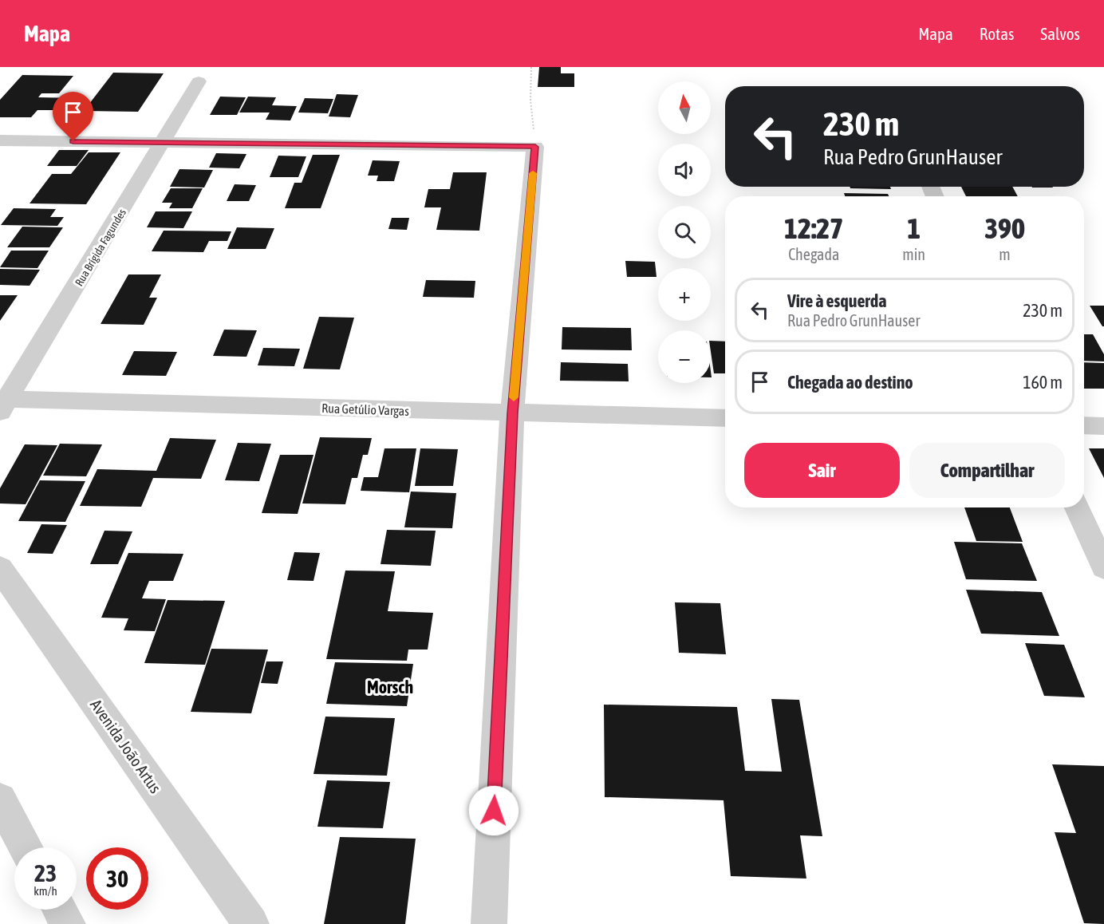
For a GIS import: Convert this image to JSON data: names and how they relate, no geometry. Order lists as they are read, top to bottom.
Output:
{
  "streets": {
    "street": ["Rua Brígida Fagundes", "Rua Getúlio Vargas", "Avenida João Artus"]
  },
  "crossings": [
    ["Rua Brígida Fagundes", "Rua Getúlio Vargas"]
  ],
  "districts": ["Morsch"],
  "north": "top",
  "page": {
    "header": "Mapa",
    "nav": ["Mapa", "Rotas", "Salvos"],
    "map_buttons": ["+", "−"],
    "turn": ["230 m", "Rua Pedro GrunHauser"],
    "eta": [
      "12:27",
      "Chegada",
      "1",
      "min",
      "390",
      "m"
    ],
    "list": [
      {
        "name": "Vire à esquerda",
        "note": "Rua Pedro GrunHauser",
        "value": "230 m"
      },
      {
        "name": "Chegada ao destino",
        "value": "160 m"
      }
    ],
    "buttons": ["Sair", "Compartilhar"],
    "speed": "23 km/h",
    "limit": "30"
  }
}
